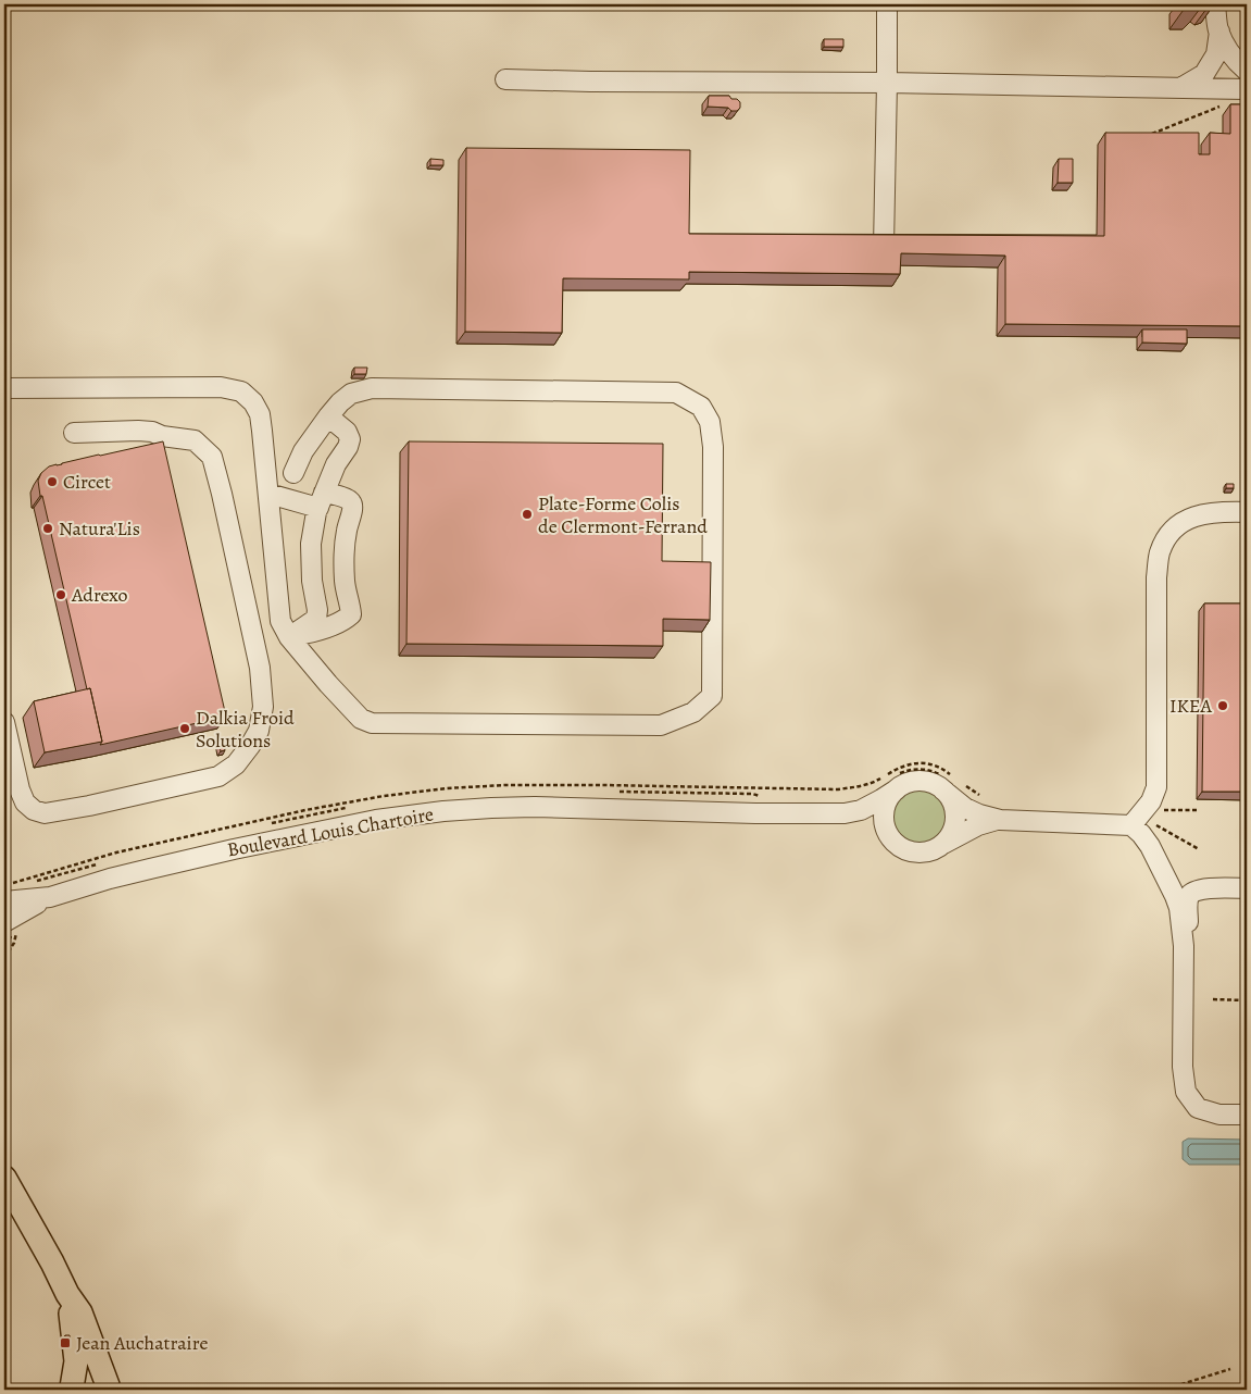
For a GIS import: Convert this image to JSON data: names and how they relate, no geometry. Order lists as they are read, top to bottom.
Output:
{
  "streets": {
    "street": ["Boulevard Louis Chartoire"]
  },
  "places": {
    "other": [
      "Circet",
      "Plate-Forme Colis de Clermont-Ferrand",
      "Natura'Lis",
      "Adrexo",
      "IKEA",
      "Dalkia Froid Solutions"
    ],
    "transit": ["Jean Auchatraire"]
  }
}
